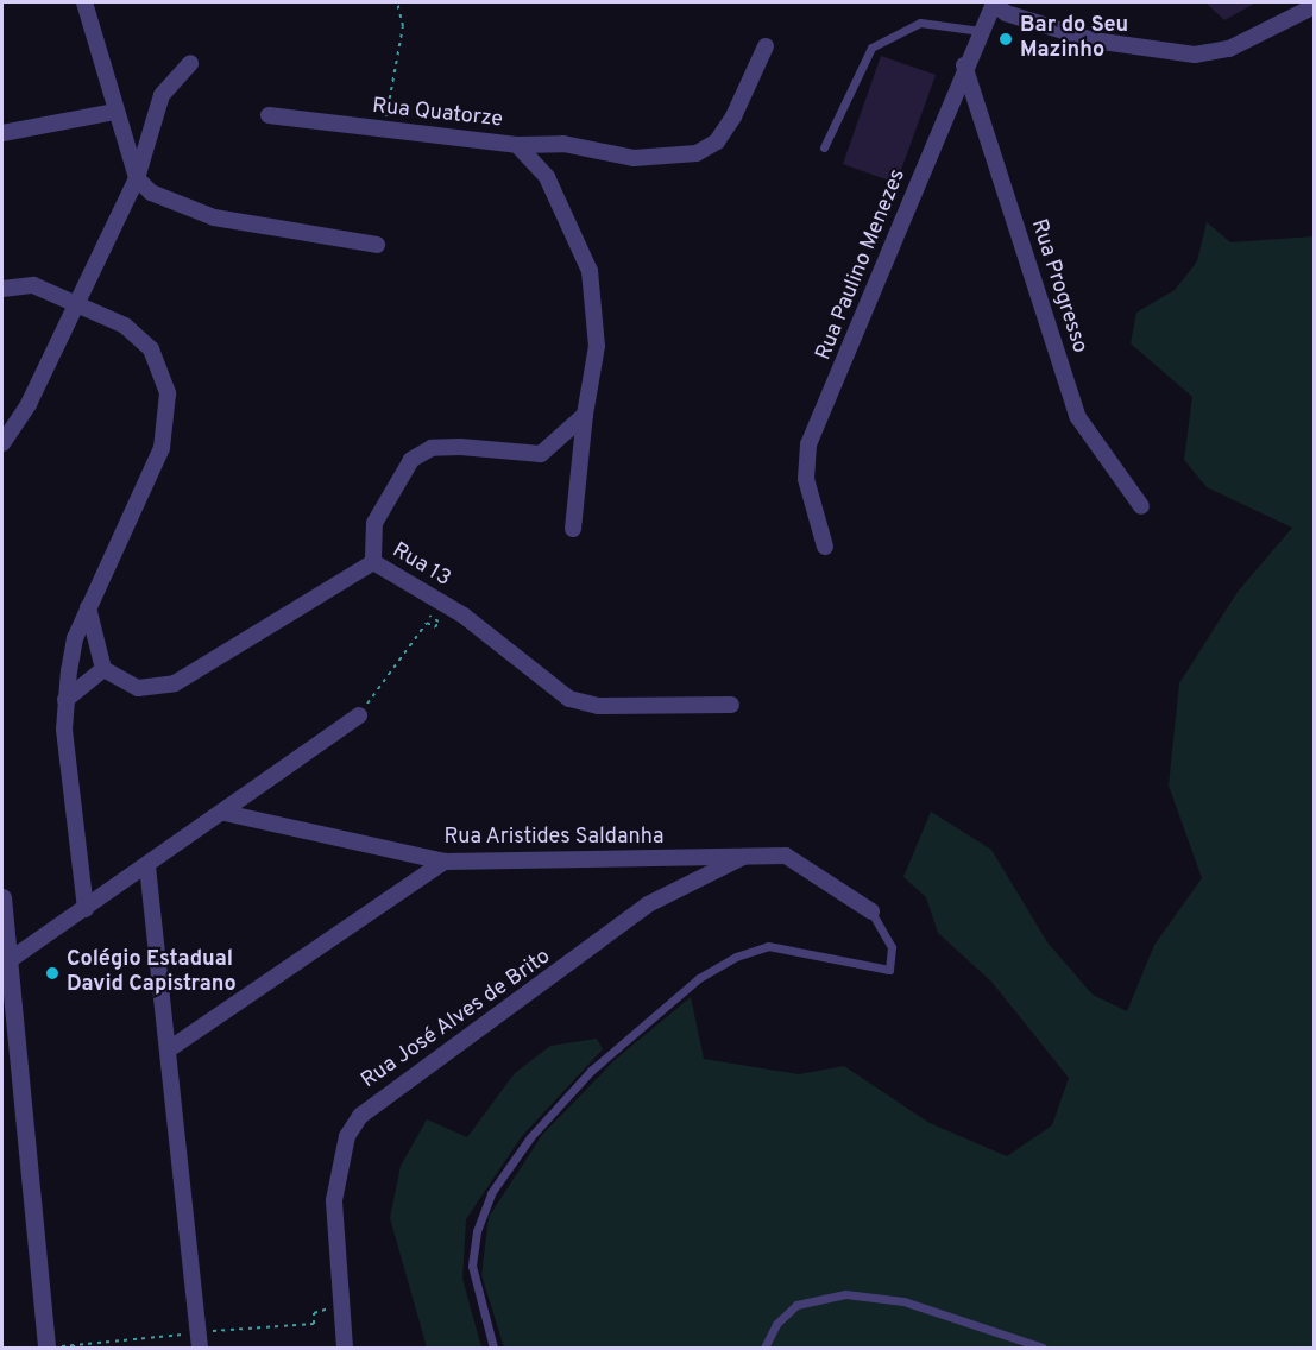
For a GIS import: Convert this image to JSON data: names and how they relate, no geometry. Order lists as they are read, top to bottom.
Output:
{
  "streets": {
    "street": [
      "Rua Quatorze",
      "Rua Paulino Menezes",
      "Rua Progresso",
      "Rua 13",
      "Rua Aristides Saldanha",
      "Rua José Alves de Brito"
    ]
  },
  "crossings": [
    ["Rua Paulino Menezes", "Rua Progresso"],
    ["Rua Aristides Saldanha", "Rua José Alves de Brito"]
  ],
  "places": ["Bar do Seu Mazinho", "Colégio Estadual David Capistrano"]
}
